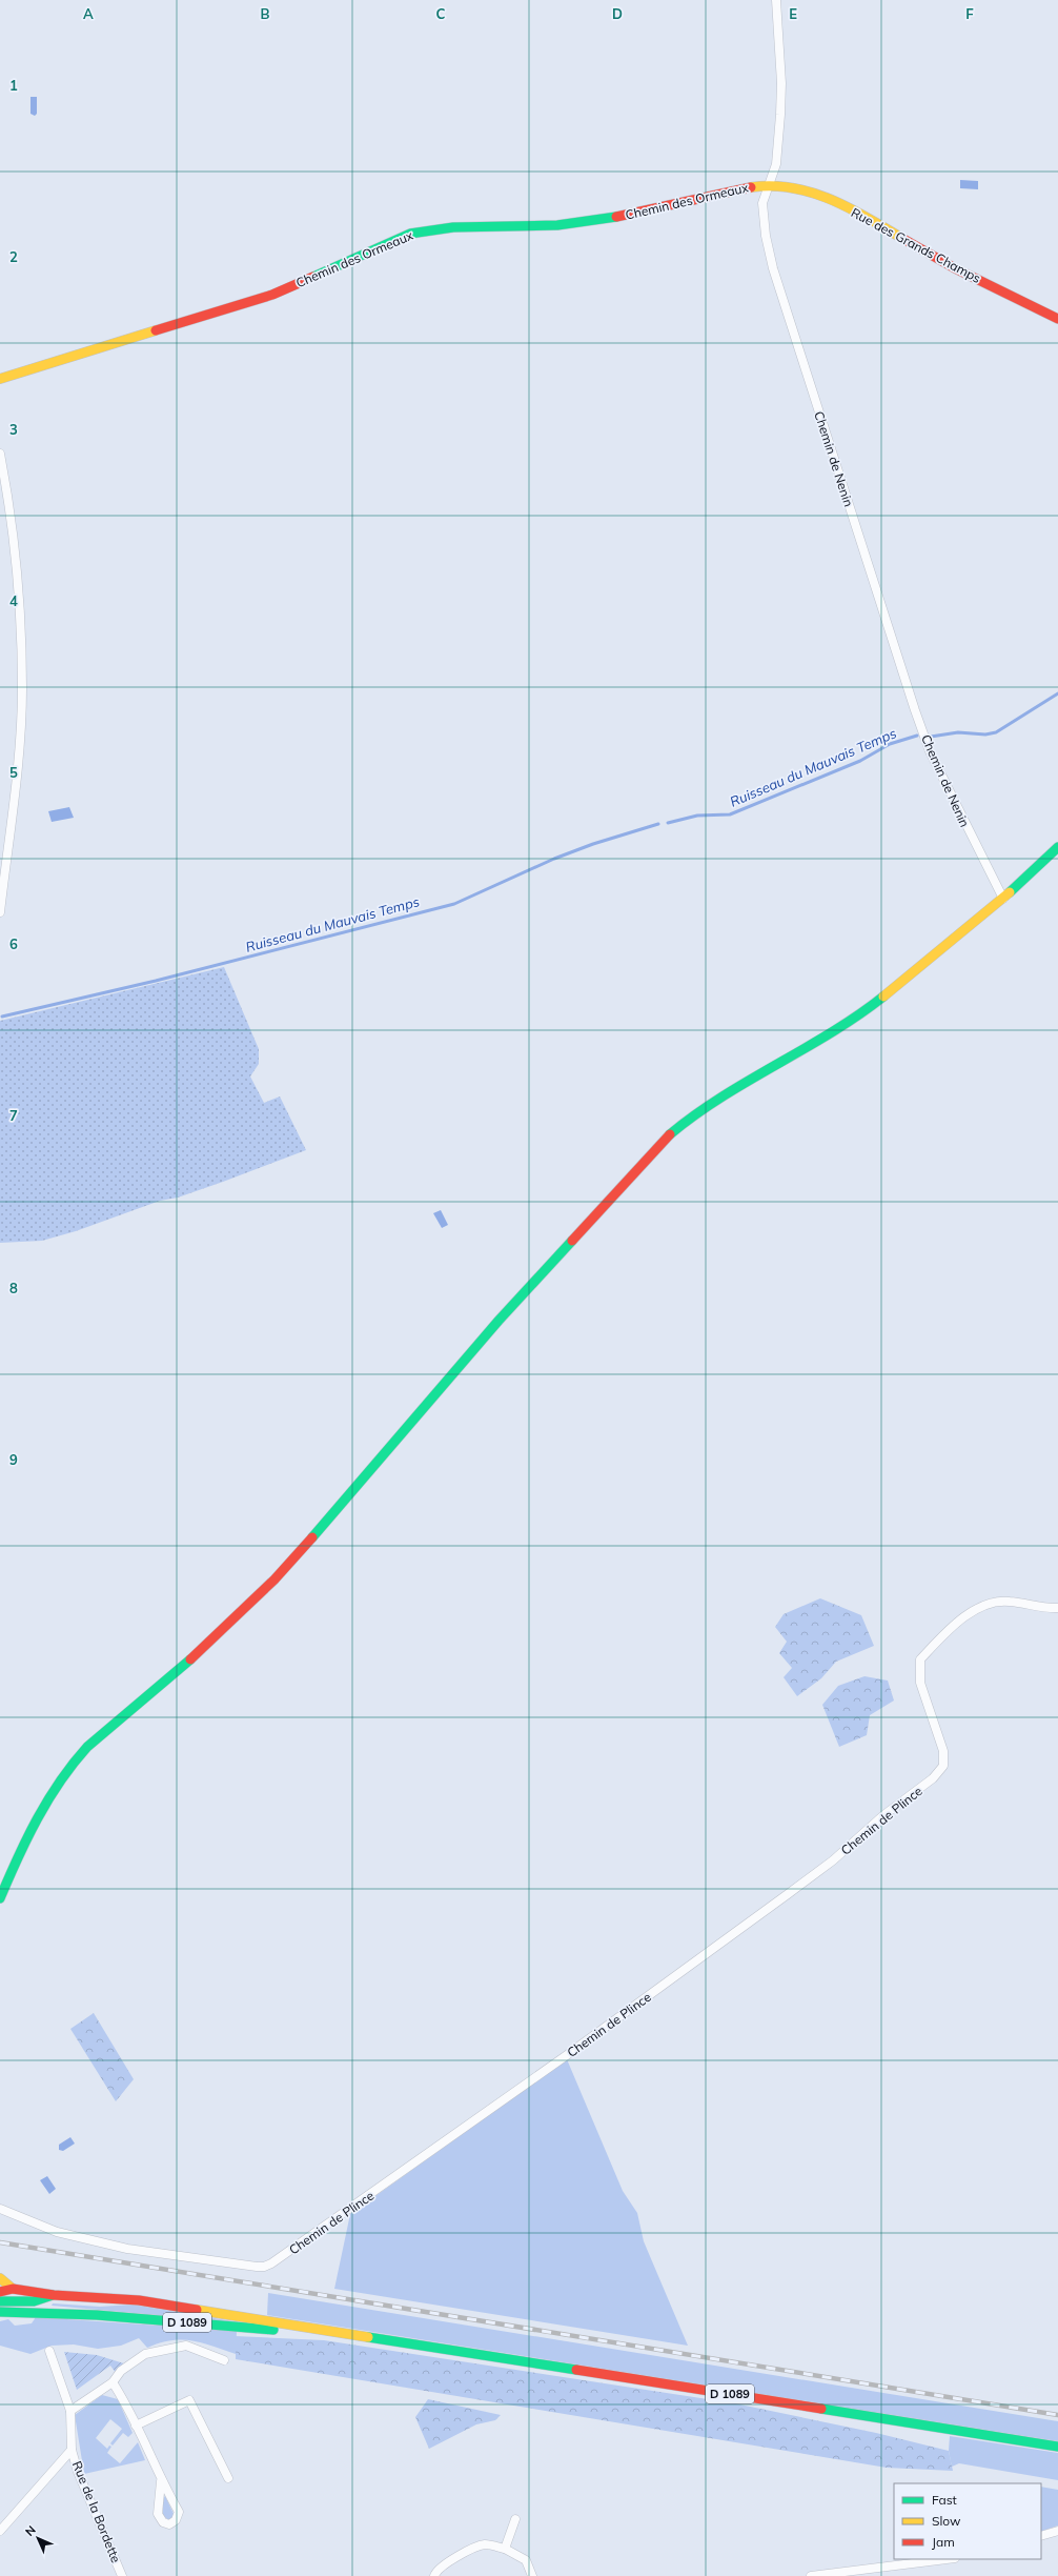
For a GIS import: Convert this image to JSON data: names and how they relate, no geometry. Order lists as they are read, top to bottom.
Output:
{
  "streets": {
    "main road": ["Chemin des Ormeaux", "Rue des Grands Champs", "D 1089"],
    "street": ["Chemin de Nenin", "Chemin de Plince", "Rue de la Bordette"]
  },
  "crossings": [
    ["Chemin des Ormeaux", "Rue des Grands Champs"],
    ["Chemin des Ormeaux", "Chemin de Nenin"],
    ["Rue des Grands Champs", "Chemin de Nenin"]
  ],
  "water": ["Ruisseau du Mauvais Temps"],
  "legend": ["Fast", "Slow", "Jam"],
  "north": "top left",
  "grid": {
    "columns": [
      "A",
      "B",
      "C",
      "D",
      "E",
      "F"
    ],
    "rows": [
      "1",
      "2",
      "3",
      "4",
      "5",
      "6",
      "7",
      "8",
      "9"
    ]
  }
}
